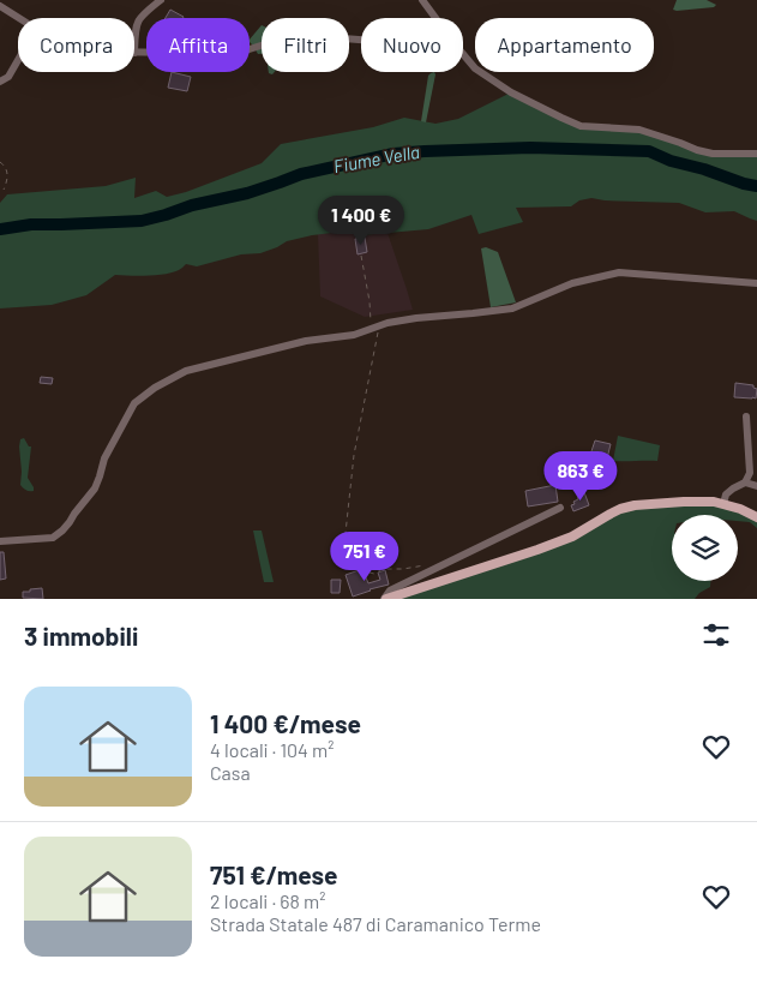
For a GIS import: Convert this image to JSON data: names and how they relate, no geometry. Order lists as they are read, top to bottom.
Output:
{
  "water": ["Fiume Vella"],
  "page": {
    "chip": [
      "Compra",
      "Affitta",
      "Filtri",
      "Nuovo",
      "Appartamento"
    ],
    "price": ["1 400 €", "863 €", "751 €"],
    "heading": "3 immobili",
    "list": [
      {
        "name": "1 400 €/mese",
        "note": "4 locali · 104 m² · Casa"
      },
      {
        "name": "751 €/mese",
        "note": "2 locali · 68 m² · Strada Statale 487 di Caramanico Terme"
      }
    ]
  }
}
